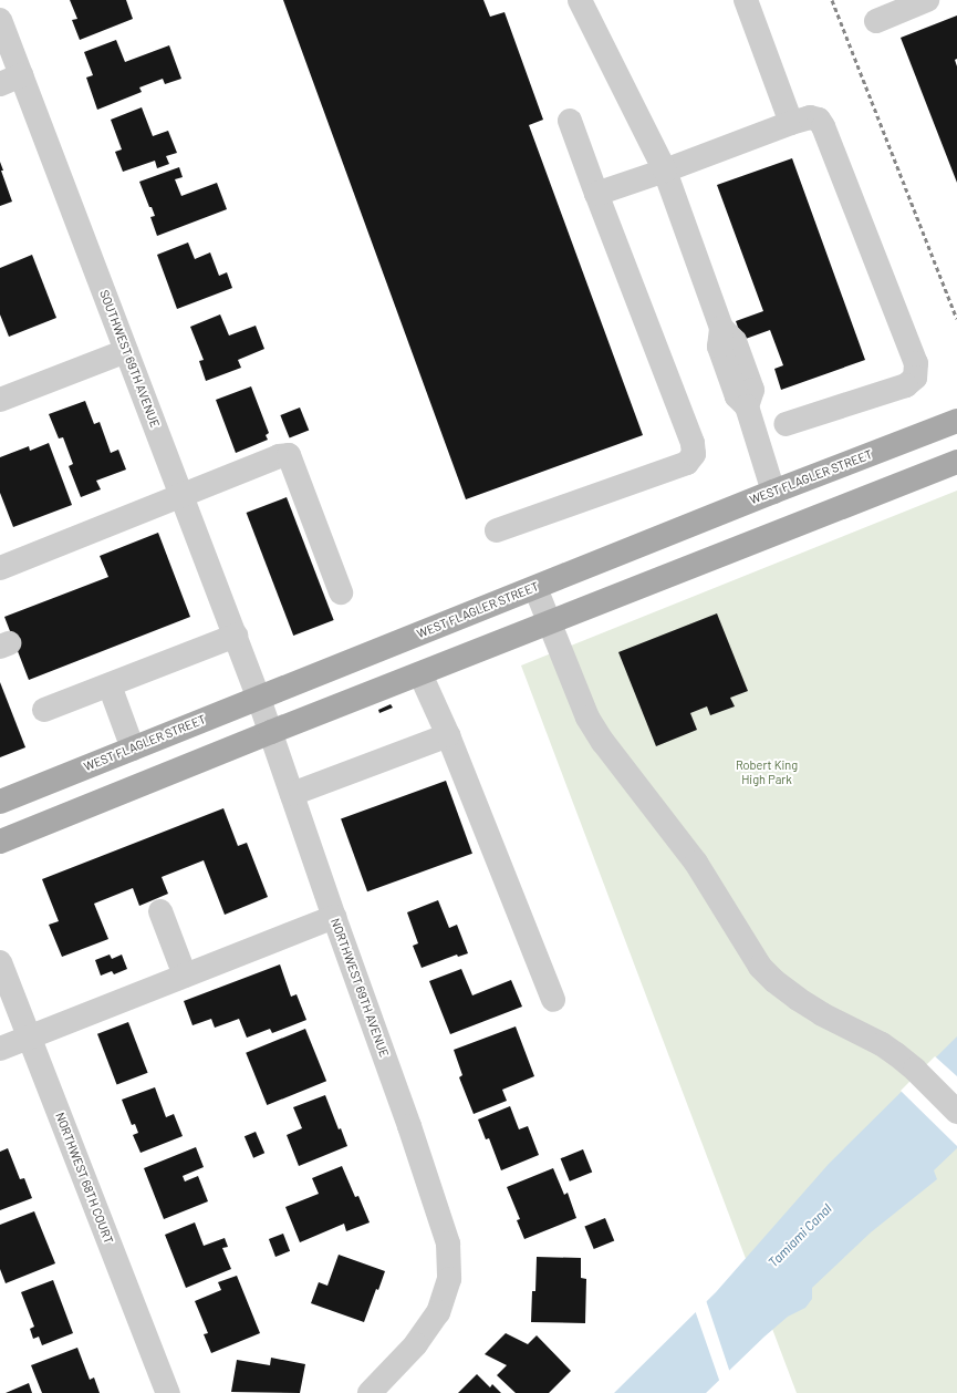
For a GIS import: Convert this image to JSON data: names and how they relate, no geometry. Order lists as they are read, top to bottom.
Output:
{
  "streets": {
    "main road": ["WEST FLAGLER STREET"],
    "street": ["SOUTHWEST 69TH AVENUE", "NORTHWEST 69TH AVENUE", "NORTHWEST 68TH COURT"]
  },
  "crossings": [
    ["SOUTHWEST 69TH AVENUE", "WEST FLAGLER STREET"],
    ["SOUTHWEST 69TH AVENUE", "NORTHWEST 69TH AVENUE"],
    ["WEST FLAGLER STREET", "NORTHWEST 69TH AVENUE"]
  ],
  "water": ["Tamiami Canal"],
  "parks": ["Robert King High Park"]
}
